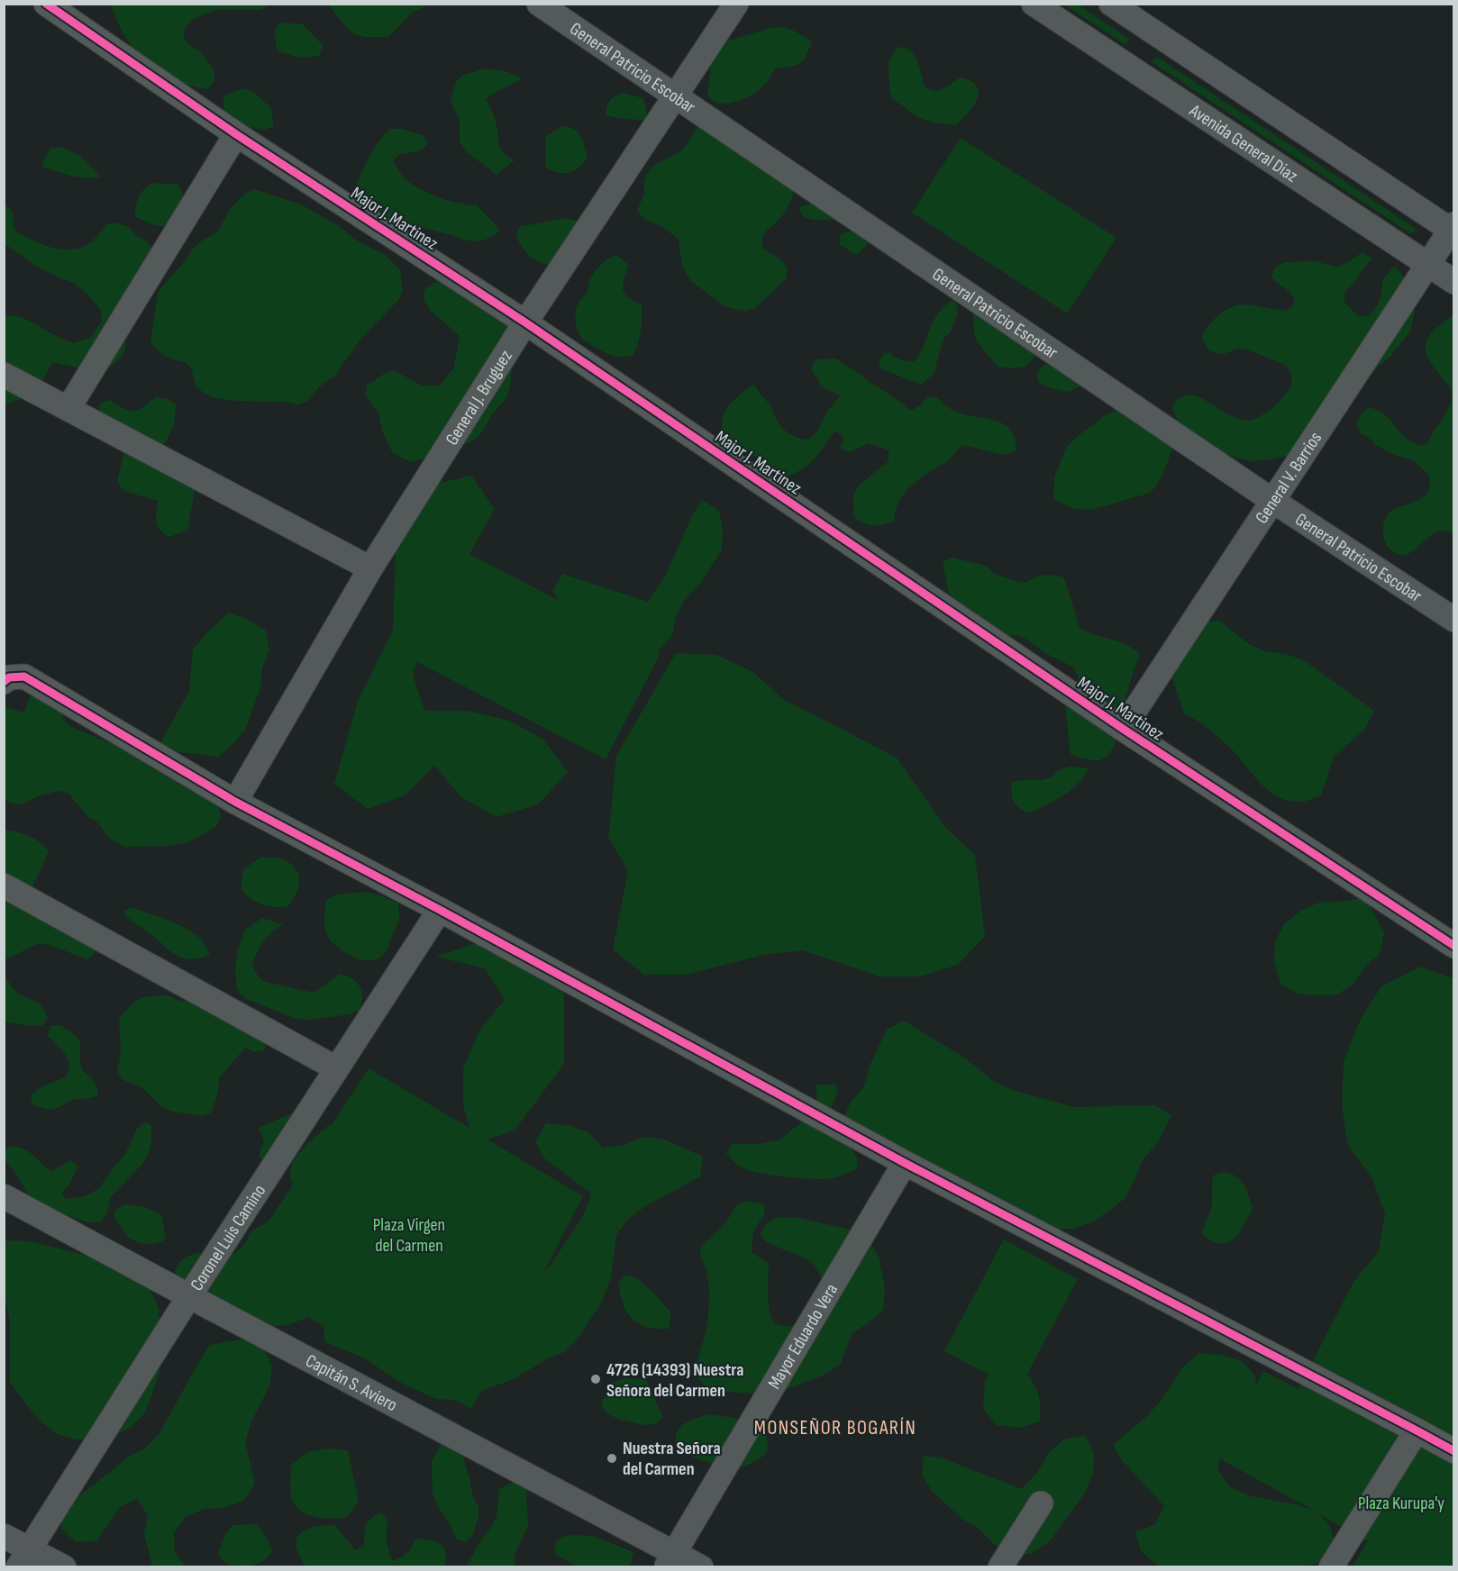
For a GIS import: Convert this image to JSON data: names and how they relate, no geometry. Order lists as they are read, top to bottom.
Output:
{
  "streets": {
    "street": [
      "General Patricio Escobar",
      "Avenida General Diaz",
      "Major J. Martinez",
      "General J. Bruguez",
      "General V. Barrios",
      "Coronel Luis Camino",
      "Mayor Eduardo Vera",
      "Capitán S. Aviero"
    ]
  },
  "crossings": [
    ["General Patricio Escobar", "General J. Bruguez"],
    ["General Patricio Escobar", "General V. Barrios"],
    ["Avenida General Diaz", "General V. Barrios"],
    ["Major J. Martinez", "General J. Bruguez"],
    ["Major J. Martinez", "General V. Barrios"],
    ["Coronel Luis Camino", "Capitán S. Aviero"],
    ["Mayor Eduardo Vera", "Capitán S. Aviero"]
  ],
  "districts": ["MONSEÑOR BOGARÍN"],
  "parks": ["Plaza Virgen del Carmen", "Plaza Kurupa'y"],
  "places": ["4726 (14393) Nuestra Señora del Carmen", "Nuestra Señora del Carmen"]
}
